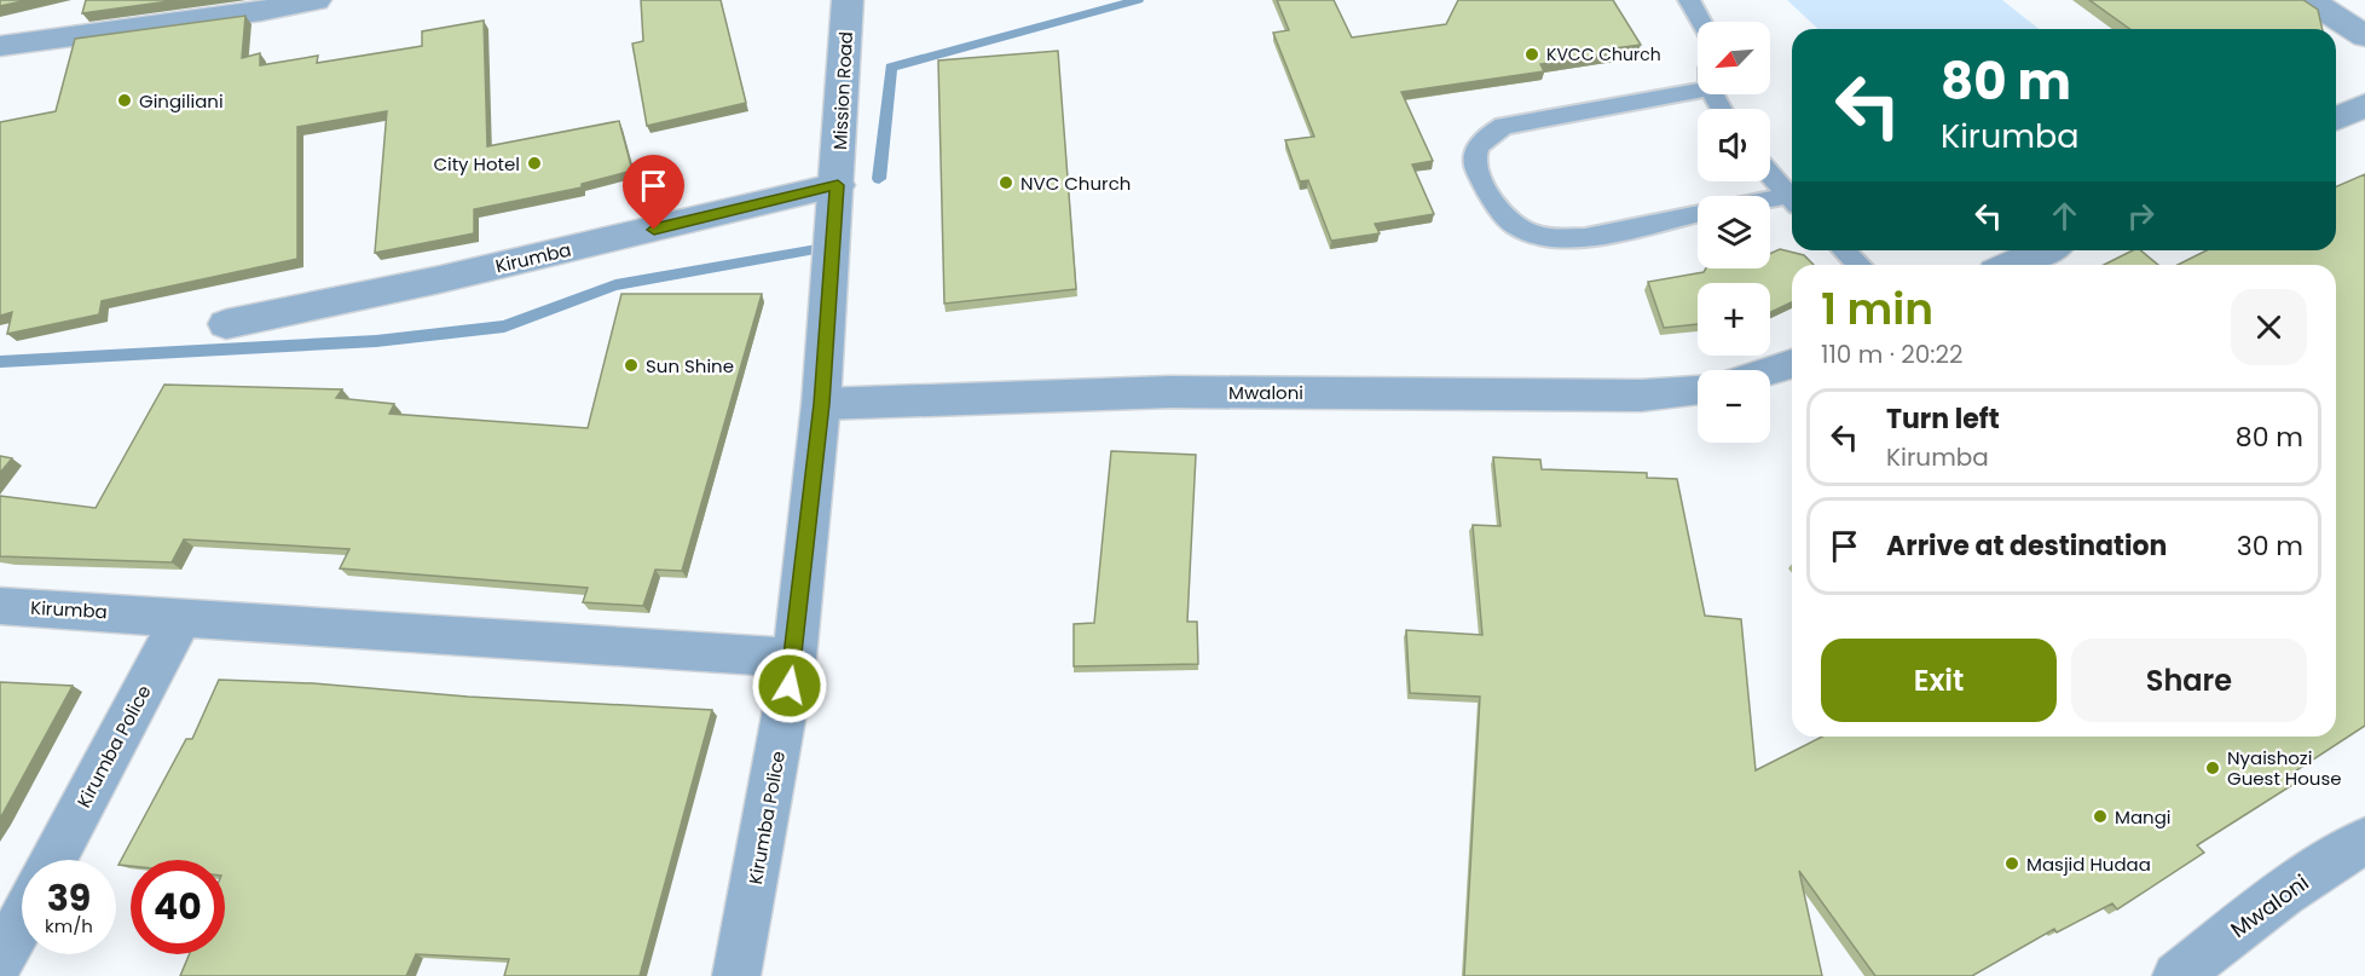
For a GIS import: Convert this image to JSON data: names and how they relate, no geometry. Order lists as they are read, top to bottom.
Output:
{
  "streets": {
    "street": [
      "Mission Road",
      "Kirumba",
      "Mwaloni",
      "Kirumba Police"
    ]
  },
  "crossings": [
    ["Mission Road", "Kirumba"],
    ["Mission Road", "Mwaloni"],
    ["Mission Road", "Kirumba Police"],
    ["Kirumba", "Kirumba Police"]
  ],
  "places": [
    "KVCC Church",
    "Gingiliani",
    "City Hotel",
    "NVC Church",
    "Sun Shine",
    "Nyaishozi Guest House",
    "Mangi",
    "Masjid Hudaa"
  ],
  "north": "bottom left",
  "page": {
    "map_buttons": ["+", "−"],
    "turn": ["80 m", "Kirumba"],
    "heading": ["1 min", "110 m · 20:22"],
    "list": [
      {
        "name": "Turn left",
        "note": "Kirumba",
        "value": "80 m"
      },
      {
        "name": "Arrive at destination",
        "value": "30 m"
      }
    ],
    "buttons": ["Exit", "Share"],
    "speed": "39 km/h",
    "limit": "40"
  }
}
